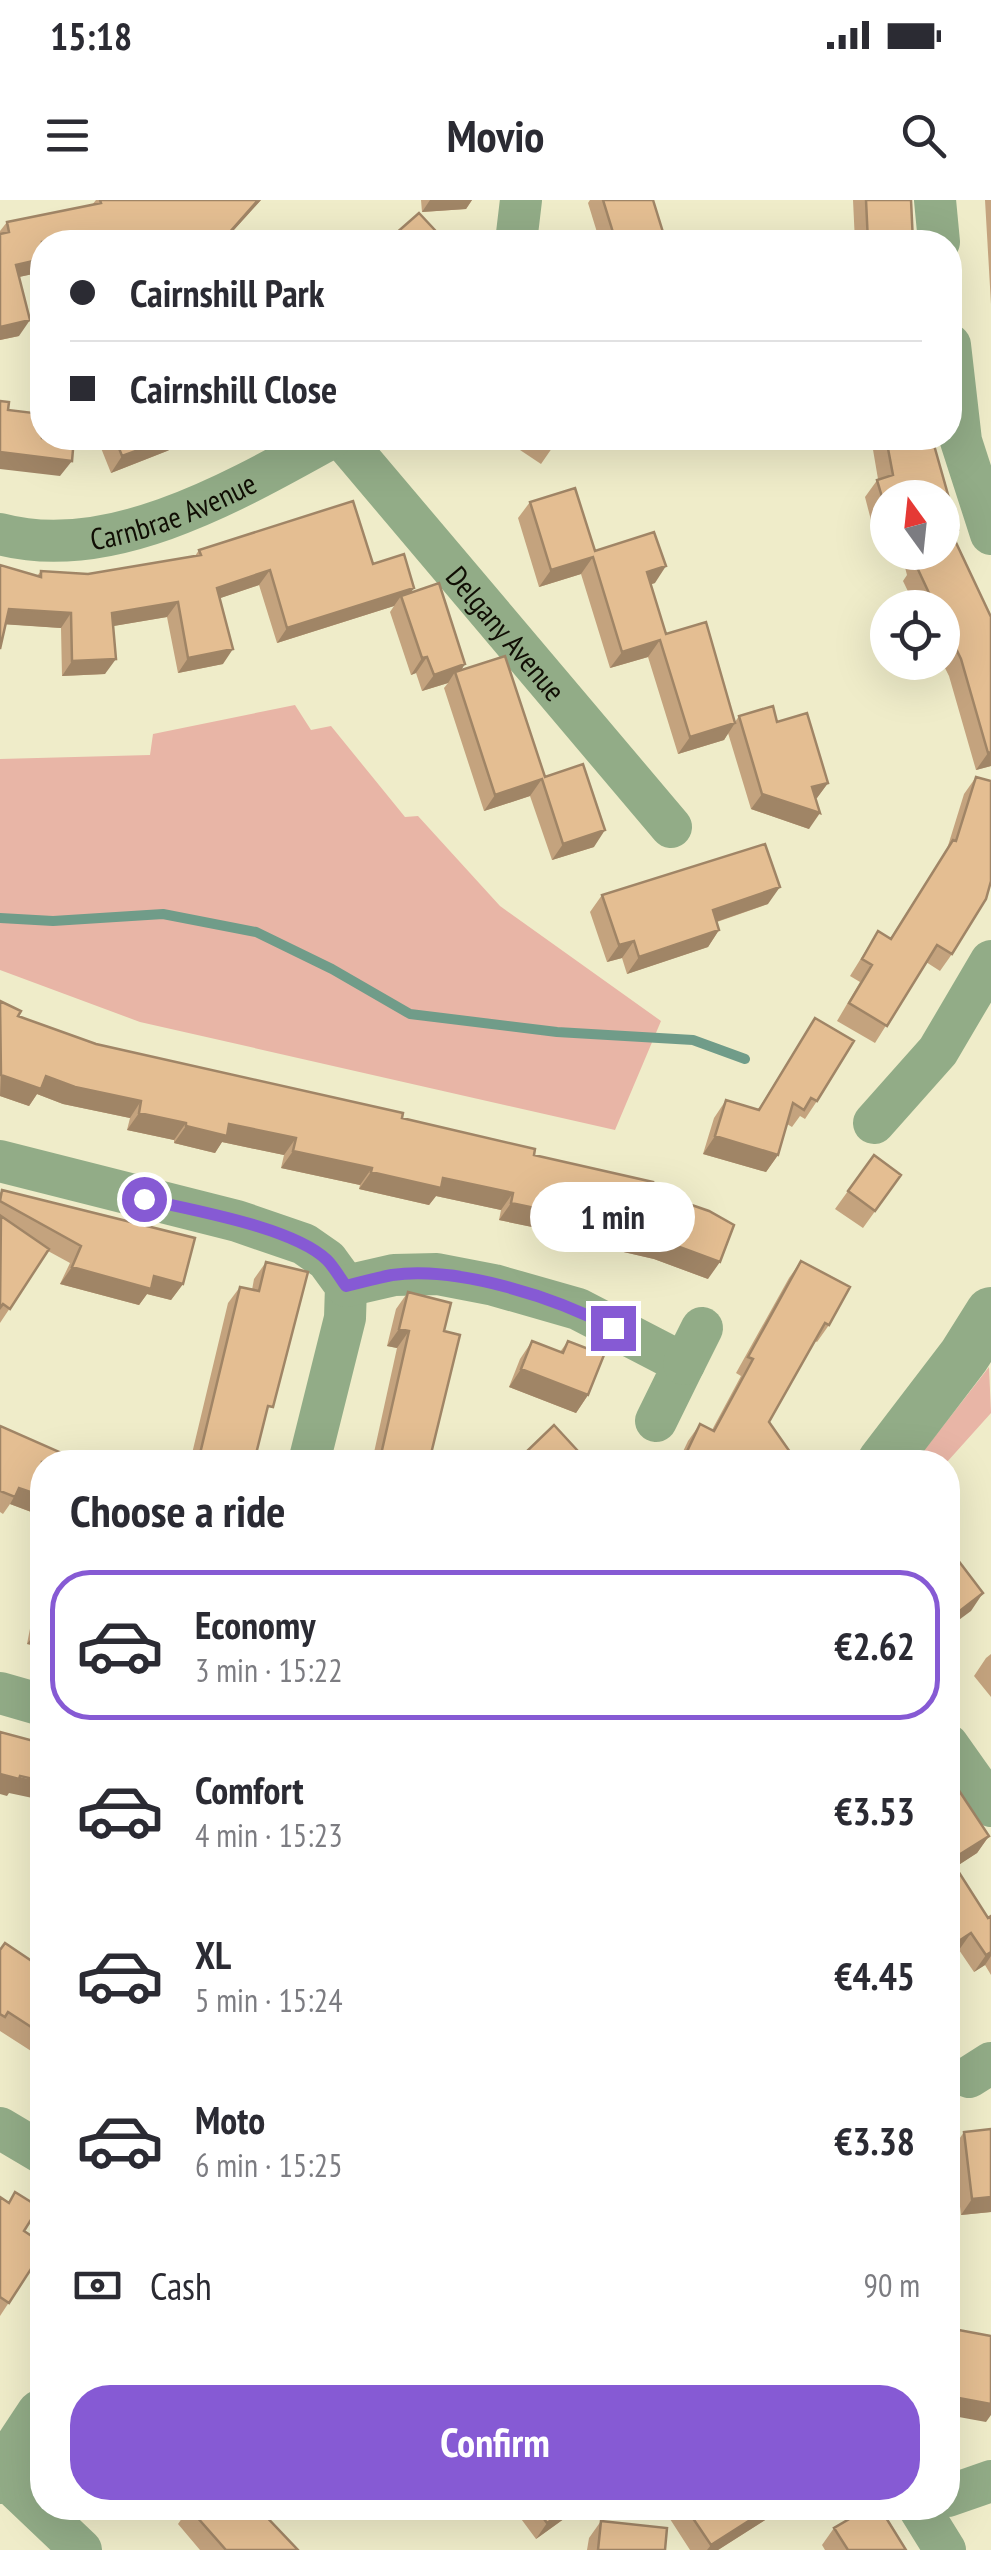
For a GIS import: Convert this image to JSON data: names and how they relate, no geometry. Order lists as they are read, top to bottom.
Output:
{
  "streets": {
    "street": ["Carnbrae Avenue", "Delgany Avenue"]
  },
  "north": "top",
  "page": {
    "status": "15:18",
    "header": "Movio",
    "banner": ["Cairnshill Park", "Cairnshill Close"],
    "bubble": "1 min",
    "heading": "Choose a ride",
    "list": [
      {
        "name": "Economy",
        "note": "3 min · 15:22",
        "value": "€2.62"
      },
      {
        "name": "Comfort",
        "note": "4 min · 15:23",
        "value": "€3.53"
      },
      {
        "name": "XL",
        "note": "5 min · 15:24",
        "value": "€4.45"
      },
      {
        "name": "Moto",
        "note": "6 min · 15:25",
        "value": "€3.38"
      }
    ],
    "pay": ["Cash", "90 m"],
    "buttons": "Confirm"
  }
}
